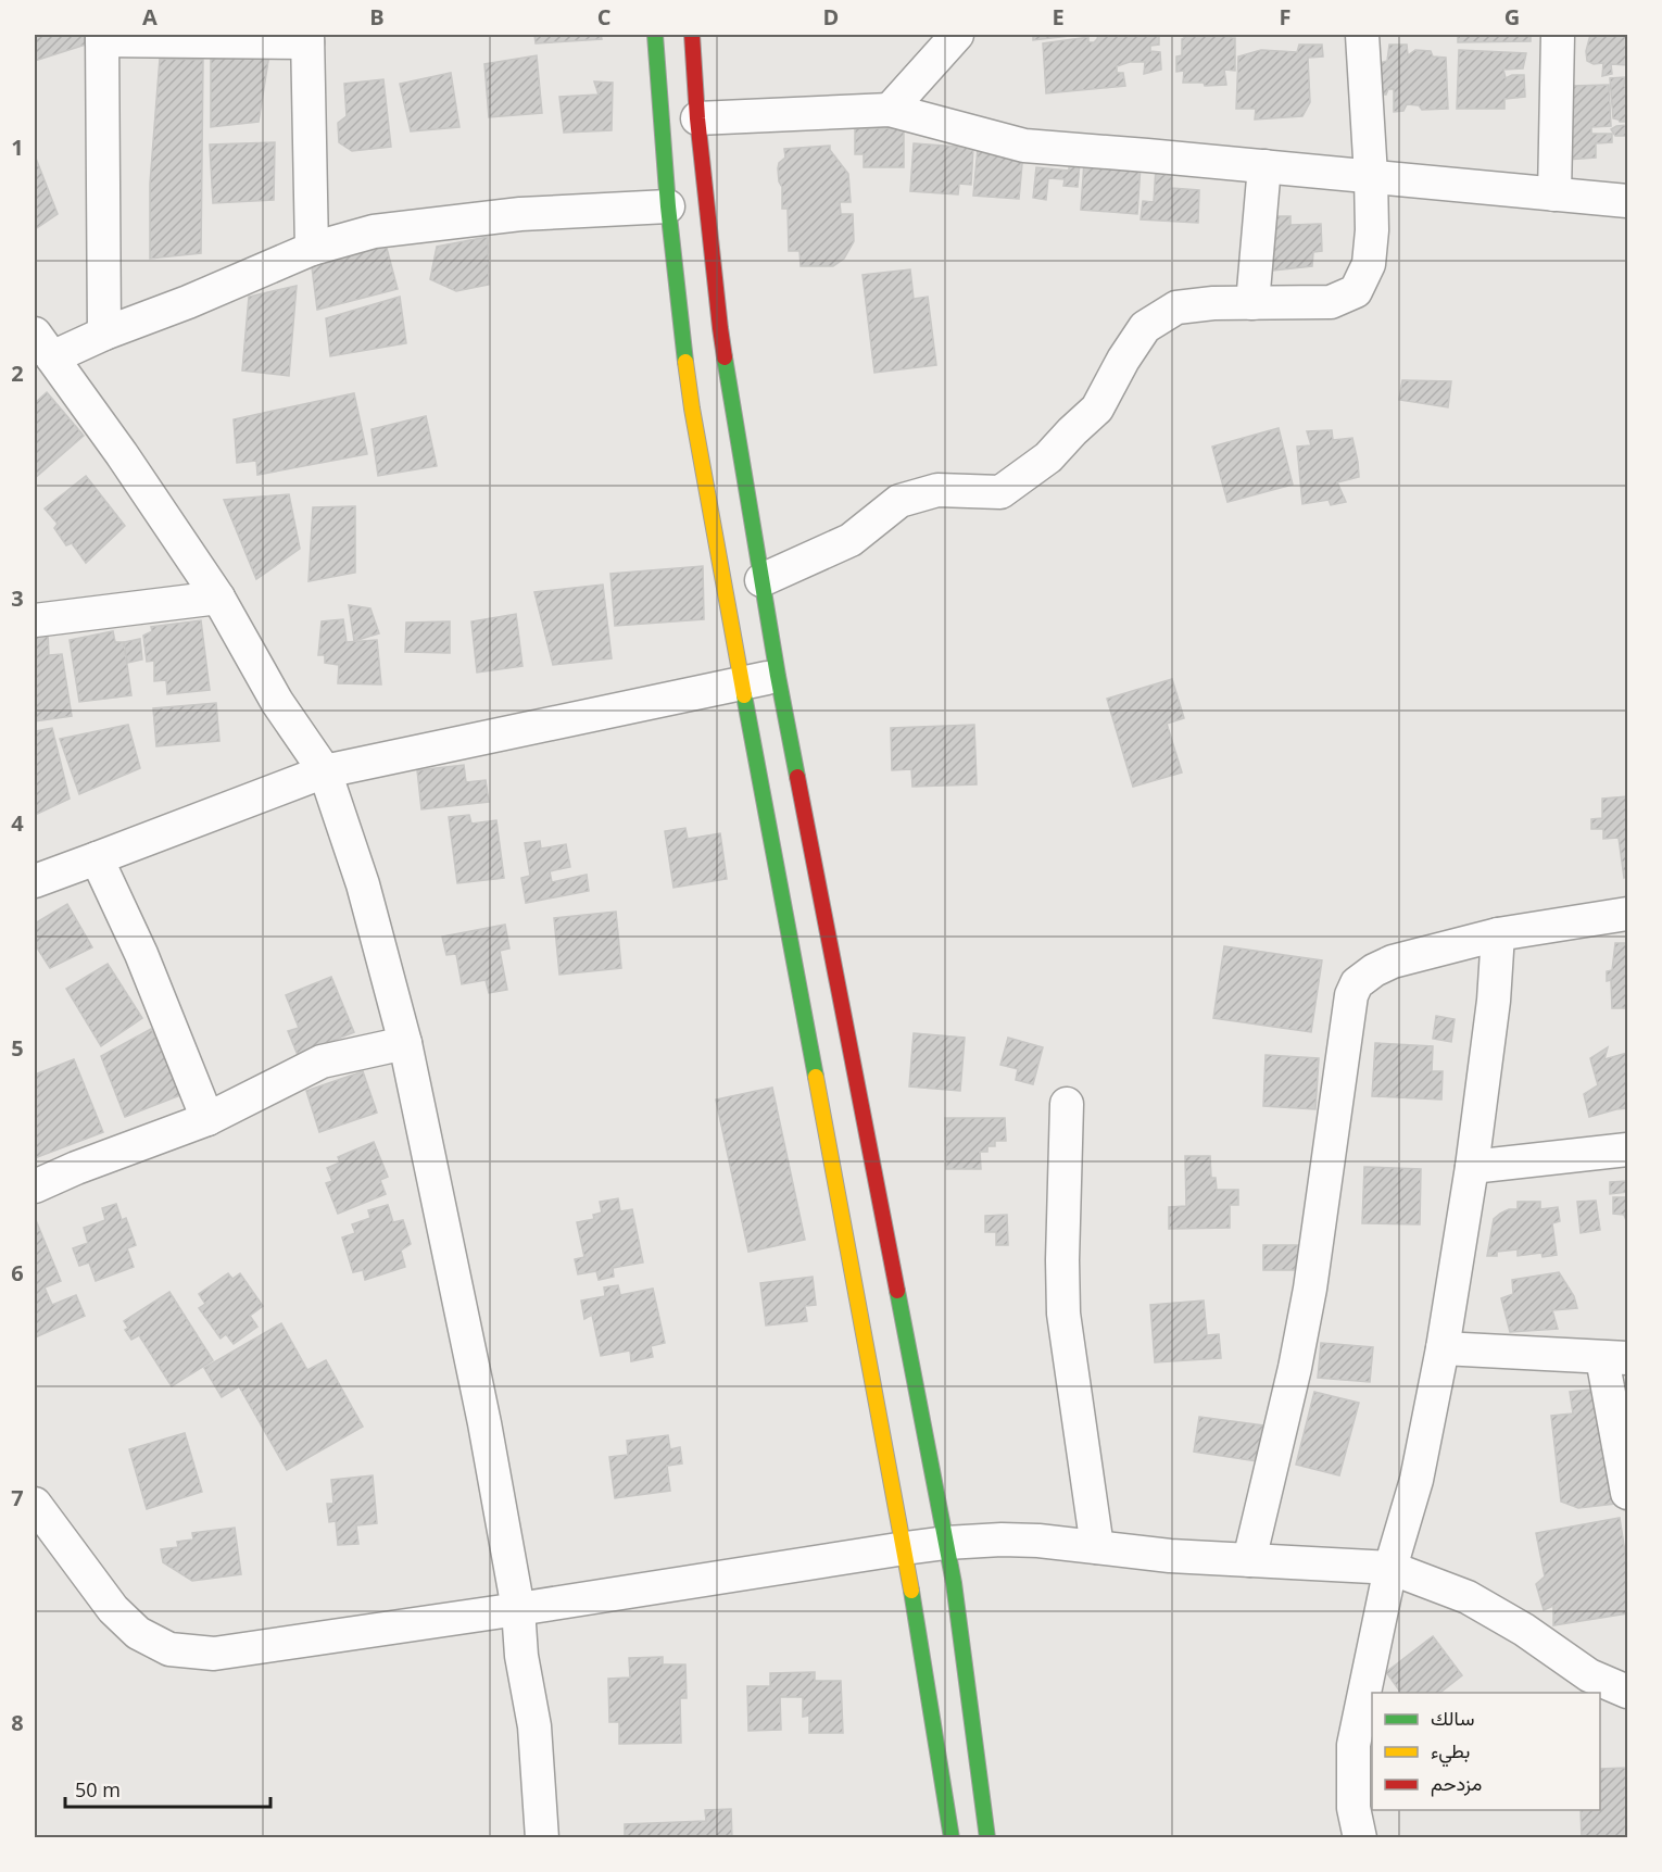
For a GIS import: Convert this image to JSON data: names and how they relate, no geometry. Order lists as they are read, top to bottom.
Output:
{
  "legend": ["سالك", "بطيء", "مزدحم"],
  "scale_bar": "50 m",
  "grid": {
    "columns": [
      "A",
      "B",
      "C",
      "D",
      "E",
      "F",
      "G"
    ],
    "rows": [
      "1",
      "2",
      "3",
      "4",
      "5",
      "6",
      "7",
      "8"
    ]
  }
}
